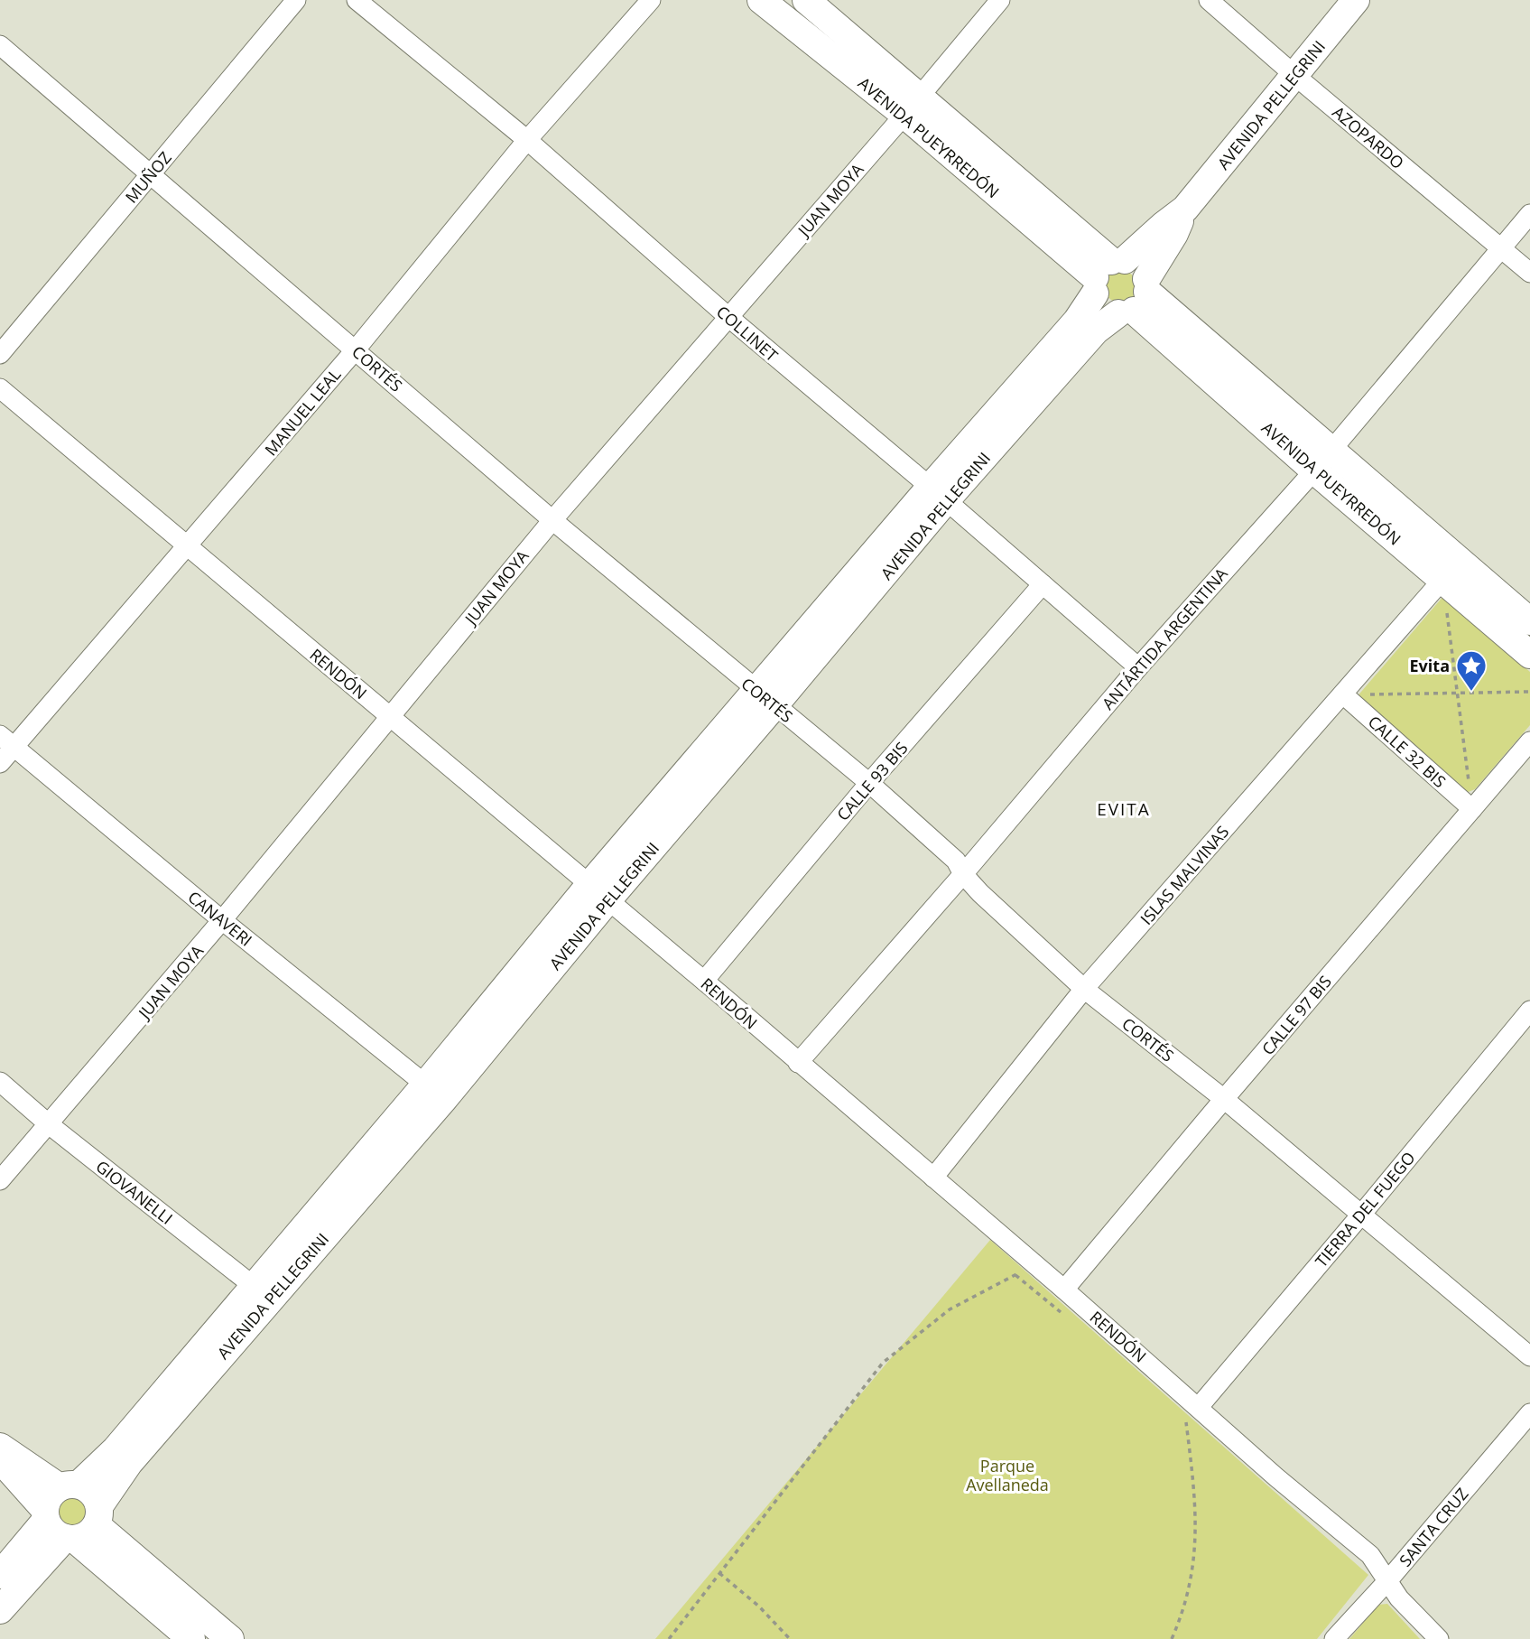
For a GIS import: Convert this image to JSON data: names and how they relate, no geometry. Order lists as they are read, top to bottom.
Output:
{
  "streets": {
    "main road": ["AVENIDA PELLEGRINI", "AVENIDA PUEYRREDÓN"],
    "street": [
      "AZOPARDO",
      "MUÑOZ",
      "JUAN MOYA",
      "COLLINET",
      "CORTÉS",
      "MANUEL LEAL",
      "ANTÁRTIDA ARGENTINA",
      "RENDÓN",
      "CALLE 32 BIS",
      "CALLE 93 BIS",
      "ISLAS MALVINAS",
      "CANAVERI",
      "CALLE 97 BIS",
      "GIOVANELLI",
      "TIERRA DEL FUEGO",
      "SANTA CRUZ"
    ]
  },
  "crossings": [
    ["AVENIDA PELLEGRINI", "AVENIDA PUEYRREDÓN"],
    ["AVENIDA PELLEGRINI", "AZOPARDO"],
    ["AVENIDA PELLEGRINI", "COLLINET"],
    ["AVENIDA PELLEGRINI", "CORTÉS"],
    ["AVENIDA PELLEGRINI", "RENDÓN"],
    ["AVENIDA PELLEGRINI", "CANAVERI"],
    ["AVENIDA PELLEGRINI", "GIOVANELLI"],
    ["AVENIDA PUEYRREDÓN", "JUAN MOYA"],
    ["AVENIDA PUEYRREDÓN", "ANTÁRTIDA ARGENTINA"],
    ["AVENIDA PUEYRREDÓN", "ISLAS MALVINAS"],
    ["AZOPARDO", "ANTÁRTIDA ARGENTINA"],
    ["MUÑOZ", "CORTÉS"],
    ["JUAN MOYA", "COLLINET"],
    ["JUAN MOYA", "CORTÉS"],
    ["JUAN MOYA", "RENDÓN"],
    ["JUAN MOYA", "CANAVERI"],
    ["JUAN MOYA", "GIOVANELLI"],
    ["COLLINET", "MANUEL LEAL"],
    ["COLLINET", "ANTÁRTIDA ARGENTINA"],
    ["COLLINET", "CALLE 93 BIS"],
    ["CORTÉS", "MANUEL LEAL"],
    ["CORTÉS", "ANTÁRTIDA ARGENTINA"],
    ["CORTÉS", "CALLE 93 BIS"],
    ["CORTÉS", "ISLAS MALVINAS"],
    ["CORTÉS", "CALLE 97 BIS"],
    ["CORTÉS", "TIERRA DEL FUEGO"],
    ["MANUEL LEAL", "RENDÓN"],
    ["MANUEL LEAL", "CANAVERI"],
    ["ANTÁRTIDA ARGENTINA", "RENDÓN"],
    ["RENDÓN", "CALLE 93 BIS"],
    ["RENDÓN", "ISLAS MALVINAS"],
    ["RENDÓN", "CALLE 97 BIS"],
    ["RENDÓN", "TIERRA DEL FUEGO"],
    ["RENDÓN", "SANTA CRUZ"],
    ["CALLE 32 BIS", "ISLAS MALVINAS"],
    ["CALLE 32 BIS", "CALLE 97 BIS"]
  ],
  "districts": ["EVITA"],
  "parks": ["Parque Avellaneda"],
  "places": {
    "place": ["Evita"]
  }
}
